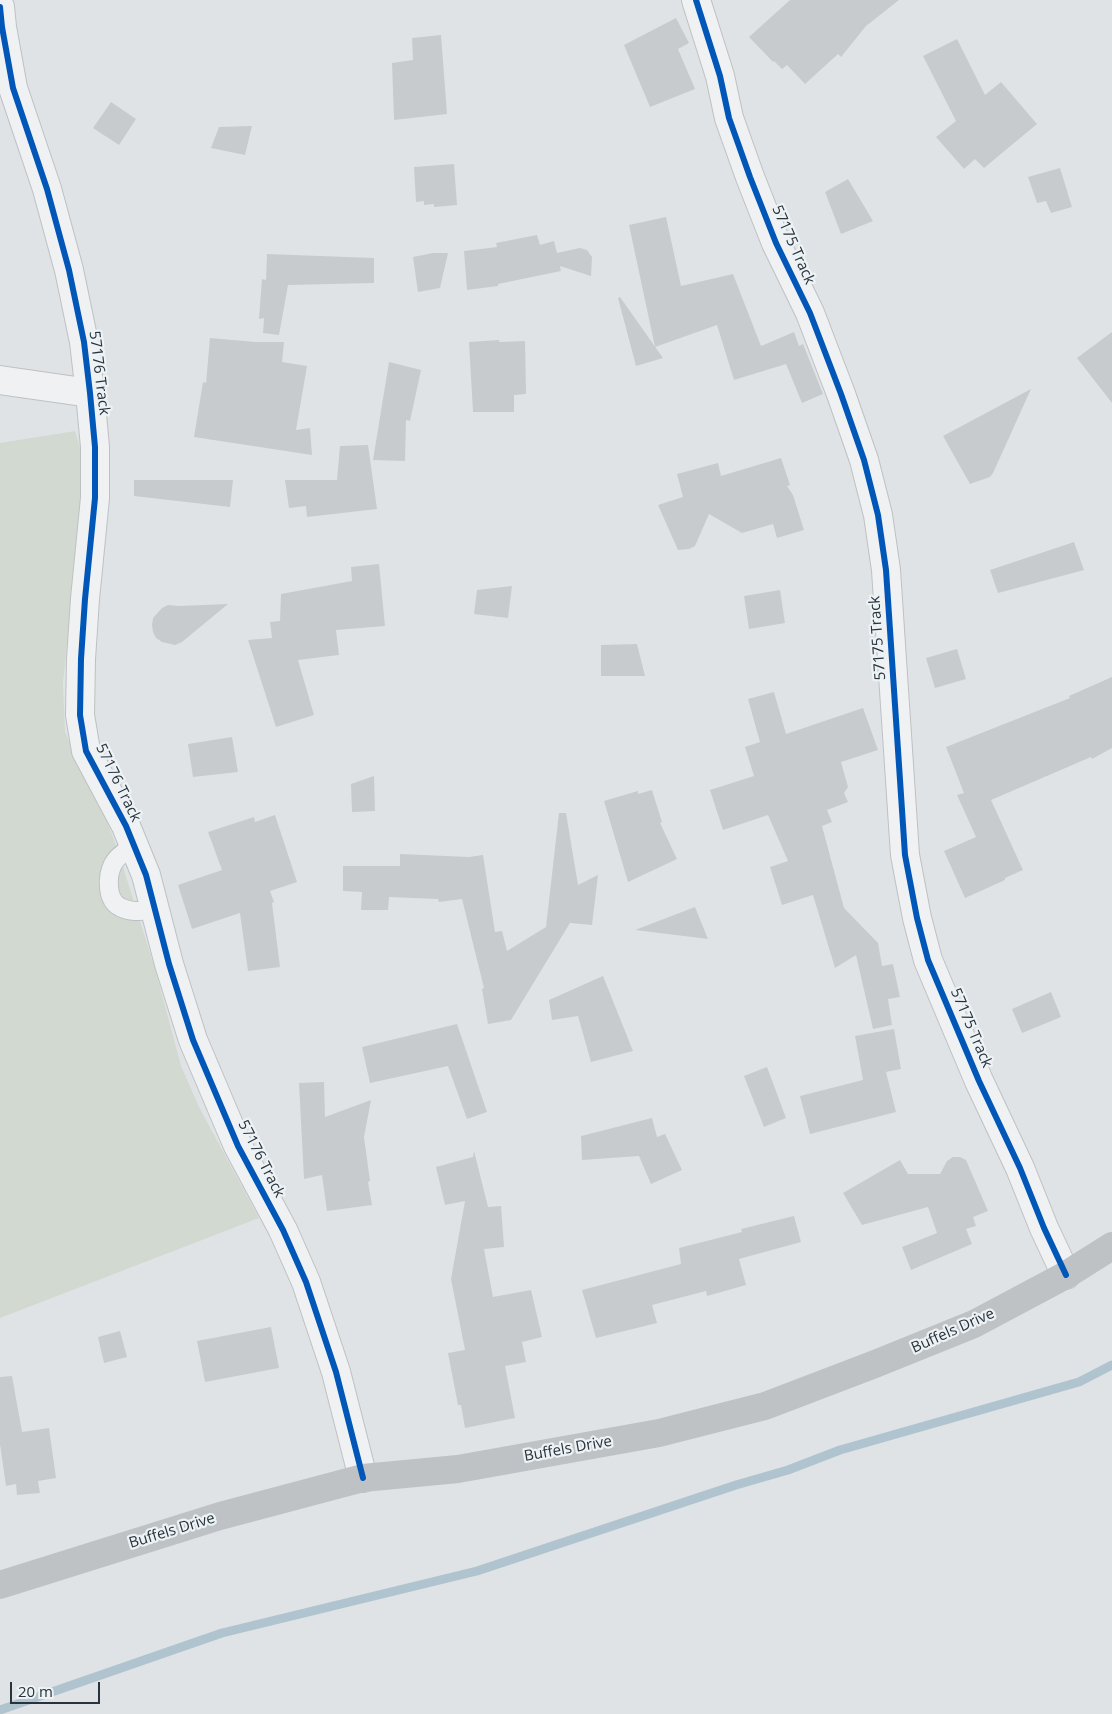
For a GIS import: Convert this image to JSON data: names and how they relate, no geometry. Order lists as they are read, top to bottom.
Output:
{
  "streets": {
    "street": ["57175 Track", "57176 Track", "Buffels Drive"]
  },
  "crossings": [
    ["57175 Track", "Buffels Drive"],
    ["57176 Track", "Buffels Drive"]
  ],
  "scale_bar": "20 m"
}
